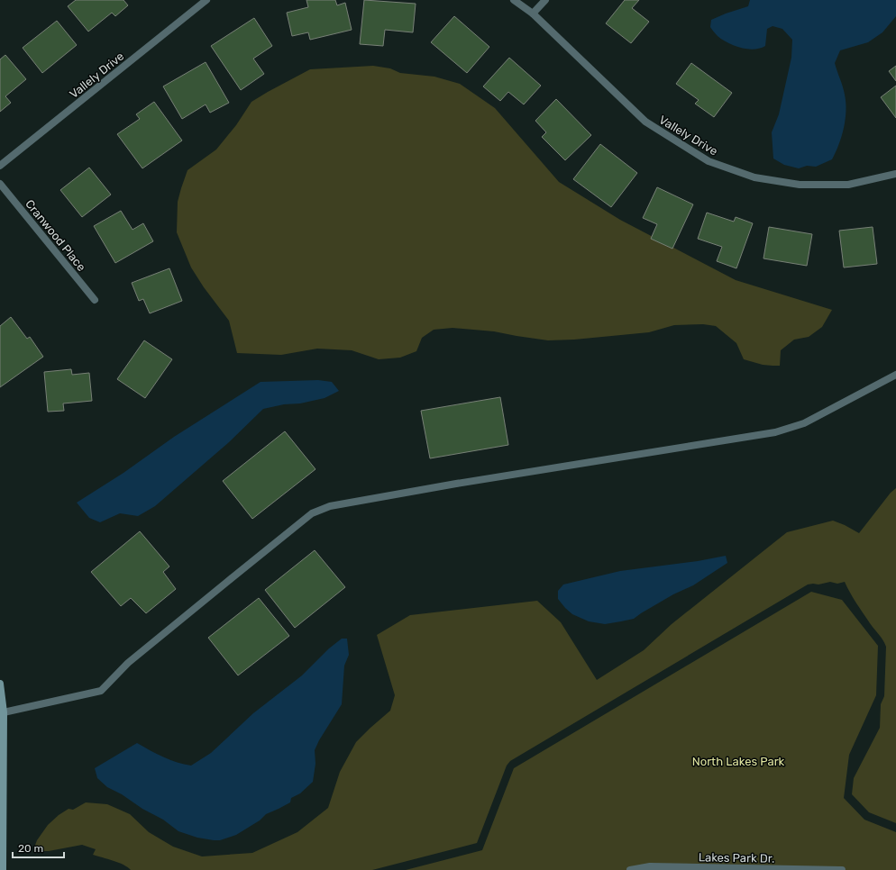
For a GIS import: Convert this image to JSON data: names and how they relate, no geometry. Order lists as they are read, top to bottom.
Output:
{
  "streets": {
    "street": ["Vallely Drive", "Cranwood Place", "Lakes Park Dr."]
  },
  "parks": ["North Lakes Park"],
  "scale_bar": "20 m"
}
